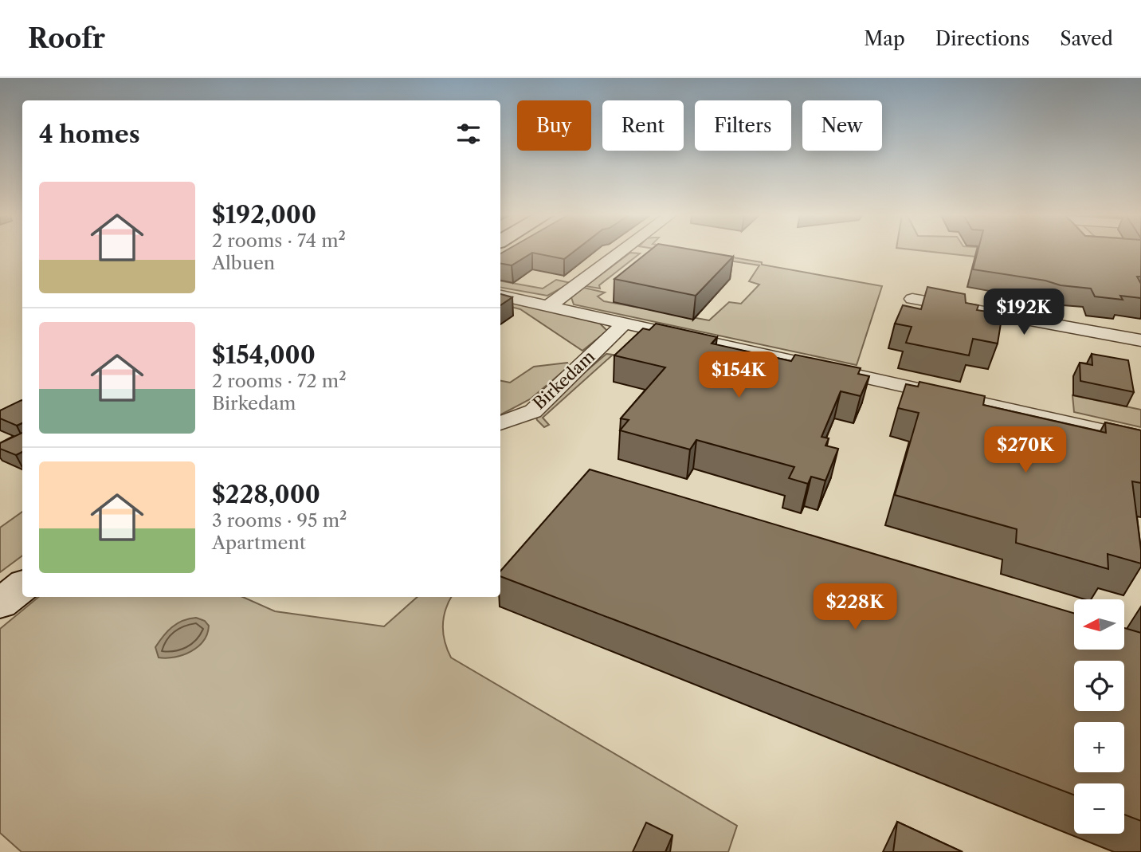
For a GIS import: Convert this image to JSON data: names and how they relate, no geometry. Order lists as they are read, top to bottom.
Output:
{
  "streets": {
    "street": ["Birkedam"]
  },
  "north": "left",
  "page": {
    "header": "Roofr",
    "nav": ["Map", "Directions", "Saved"],
    "chip": [
      "Buy",
      "Rent",
      "Filters",
      "New"
    ],
    "heading": "4 homes",
    "list": [
      {
        "name": "$192,000",
        "note": "2 rooms · 74 m² · Albuen"
      },
      {
        "name": "$154,000",
        "note": "2 rooms · 72 m² · Birkedam"
      },
      {
        "name": "$228,000",
        "note": "3 rooms · 95 m² · Apartment"
      }
    ],
    "price": [
      "$192K",
      "$154K",
      "$270K",
      "$228K"
    ],
    "map_buttons": ["+", "−"]
  }
}
